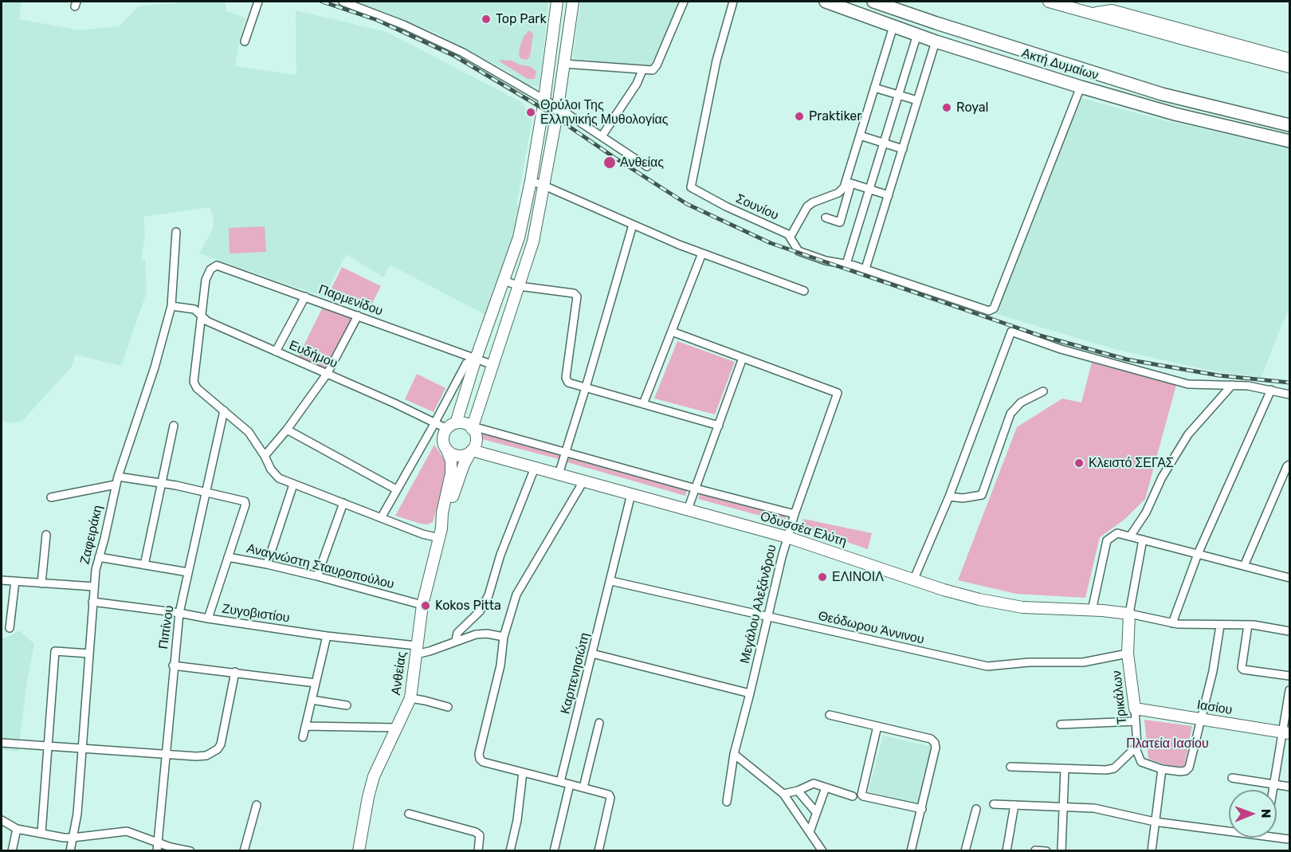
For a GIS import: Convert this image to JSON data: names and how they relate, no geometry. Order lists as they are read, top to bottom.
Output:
{
  "streets": {
    "main road": [
      "Ακτή Δυμαίων",
      "Οδυσσέα Ελύτη",
      "Ανθείας",
      "Τρικάλων",
      "Ιασίου"
    ],
    "street": [
      "Σουνίου",
      "Παρμενίδου",
      "Ευδήμου",
      "Ζαφειράκη",
      "Αναγνώστη Σταυροπούλου",
      "Μεγάλου Αλεξάνδρου",
      "Ζυγοβιστίου",
      "Πιπίνου",
      "Θεόδωρου Άννινου",
      "Καρπενησιώτη"
    ]
  },
  "crossings": [
    ["Ακτή Δυμαίων", "Σουνίου"],
    ["Παρμενίδου", "Ευδήμου"],
    ["Ευδήμου", "Οδυσσέα Ελύτη"],
    ["Ευδήμου", "Ζαφειράκη"],
    ["Ευδήμου", "Ανθείας"],
    ["Οδυσσέα Ελύτη", "Μεγάλου Αλεξάνδρου"],
    ["Οδυσσέα Ελύτη", "Ανθείας"],
    ["Οδυσσέα Ελύτη", "Καρπενησιώτη"],
    ["Οδυσσέα Ελύτη", "Τρικάλων"],
    ["Ζαφειράκη", "Αναγνώστη Σταυροπούλου"],
    ["Ζαφειράκη", "Ζυγοβιστίου"],
    ["Αναγνώστη Σταυροπούλου", "Πιπίνου"],
    ["Αναγνώστη Σταυροπούλου", "Ανθείας"],
    ["Μεγάλου Αλεξάνδρου", "Θεόδωρου Άννινου"],
    ["Ζυγοβιστίου", "Πιπίνου"],
    ["Ζυγοβιστίου", "Ανθείας"],
    ["Θεόδωρου Άννινου", "Καρπενησιώτη"],
    ["Θεόδωρου Άννινου", "Τρικάλων"],
    ["Τρικάλων", "Ιασίου"]
  ],
  "parks": ["Πλατεία Ιασίου"],
  "places": [
    "Top Park",
    "Royal",
    "Θρύλοι Της Ελληνικής Μυθολογίας",
    "Praktiker",
    "Ανθείας",
    "Κλειστό ΣΕΓΑΣ",
    "ΕΛΙΝΟΙΛ",
    "Kokos Pitta"
  ],
  "north": "right"
}
